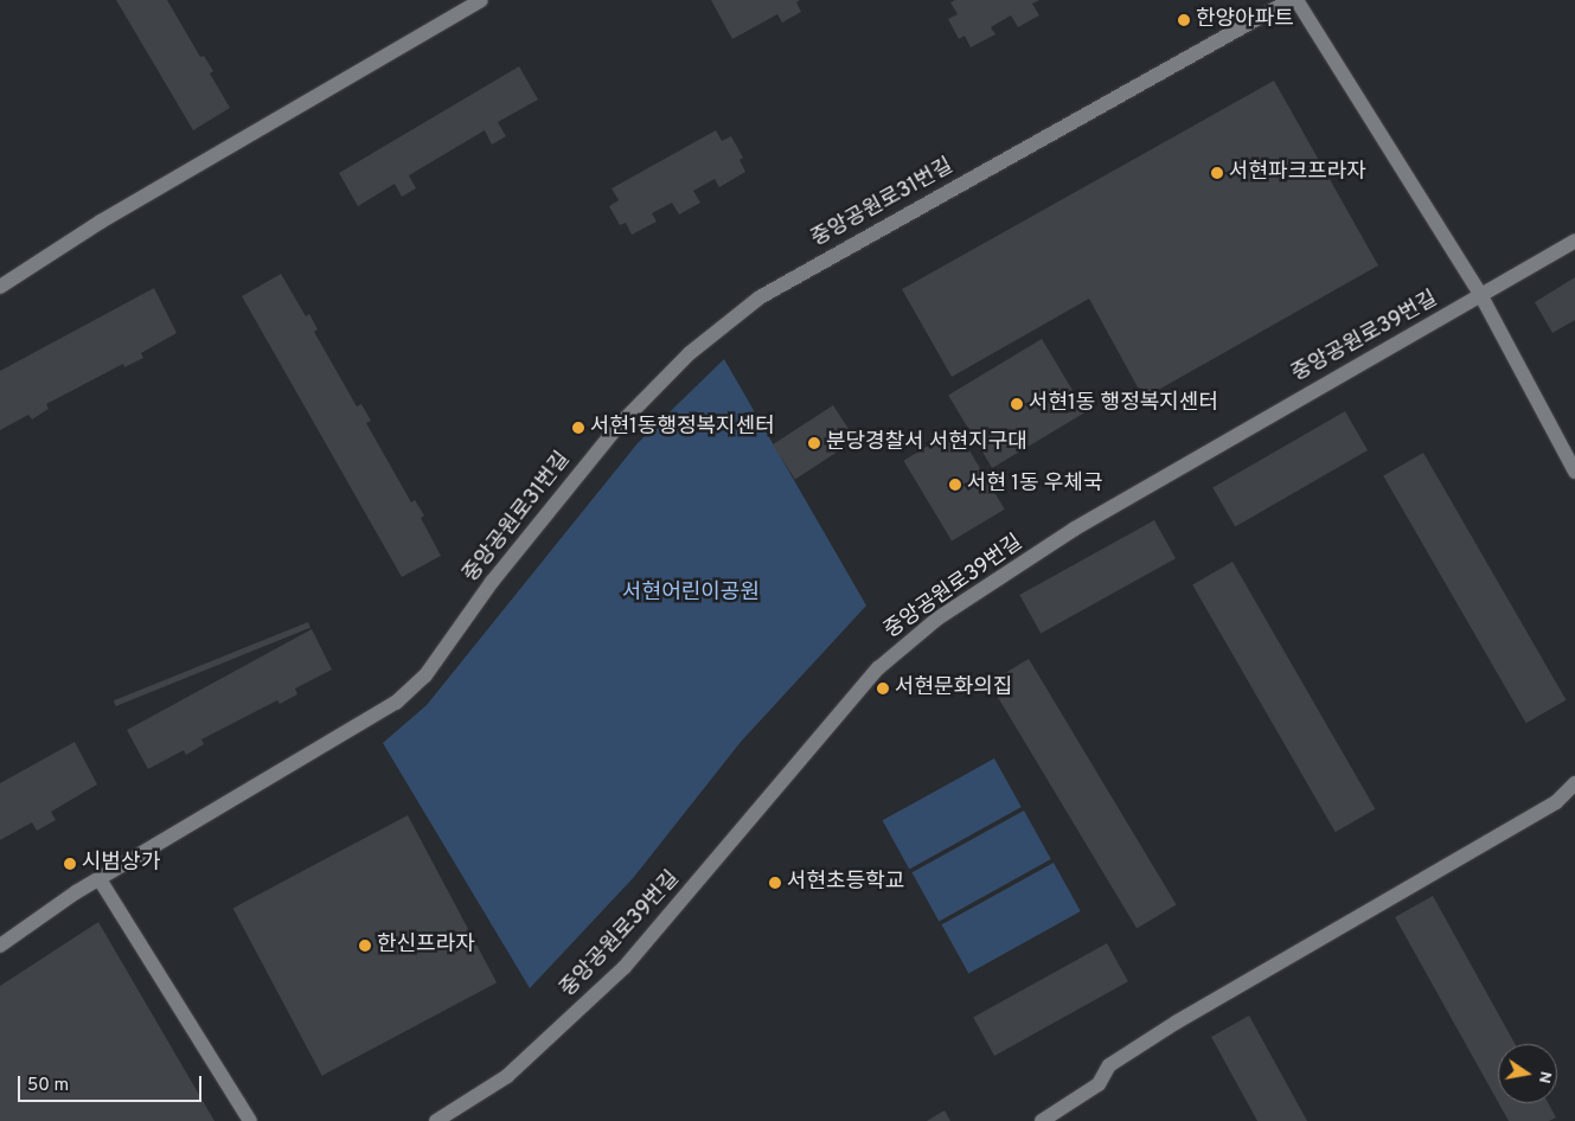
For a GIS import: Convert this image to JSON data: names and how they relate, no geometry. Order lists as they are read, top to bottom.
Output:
{
  "streets": {
    "street": ["중앙공원로31번길", "중앙공원로39번길"]
  },
  "parks": ["서현어린이공원"],
  "places": [
    "한양아파트",
    "서현파크프라자",
    "서현1동 행정복지센터",
    "서현1동행정복지센터",
    "분당경찰서 서현지구대",
    "서현 1동 우체국",
    "서현문화의집",
    "시범상가",
    "서현초등학교",
    "한신프라자"
  ],
  "scale_bar": "50 m",
  "north": "right"
}
